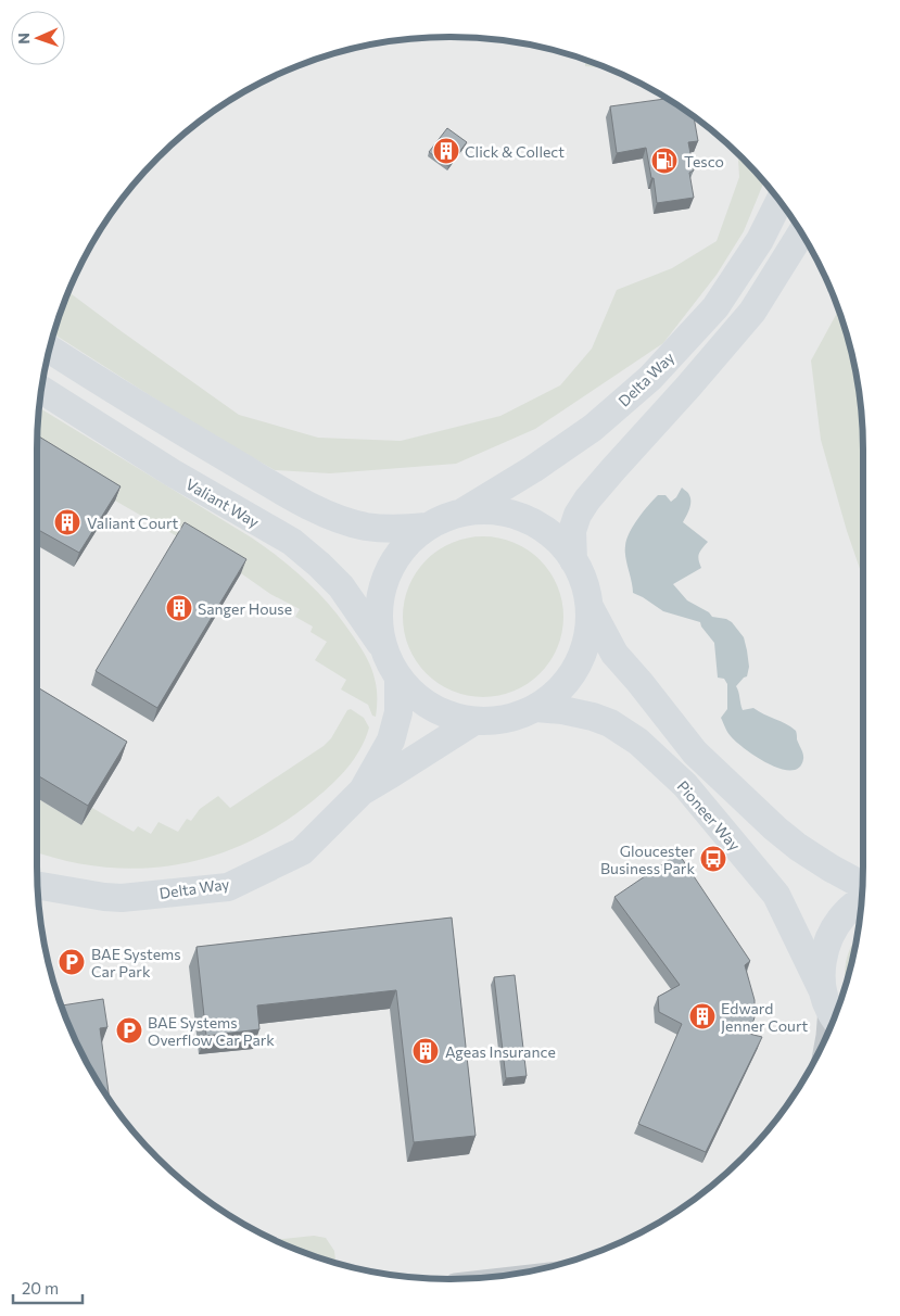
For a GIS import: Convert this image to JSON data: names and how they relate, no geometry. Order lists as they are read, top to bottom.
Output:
{
  "streets": {
    "street": ["Delta Way", "Valiant Way", "Pioneer Way"]
  },
  "places": {
    "building": [
      "Click & Collect",
      "Valiant Court",
      "Sanger House",
      "Edward Jenner Court",
      "Ageas Insurance"
    ],
    "fuel station": ["Tesco"],
    "bus stop": ["Gloucester Business Park"],
    "parking": ["BAE Systems Car Park", "BAE Systems Overflow Car Park"]
  },
  "scale_bar": "20 m",
  "north": "left"
}
